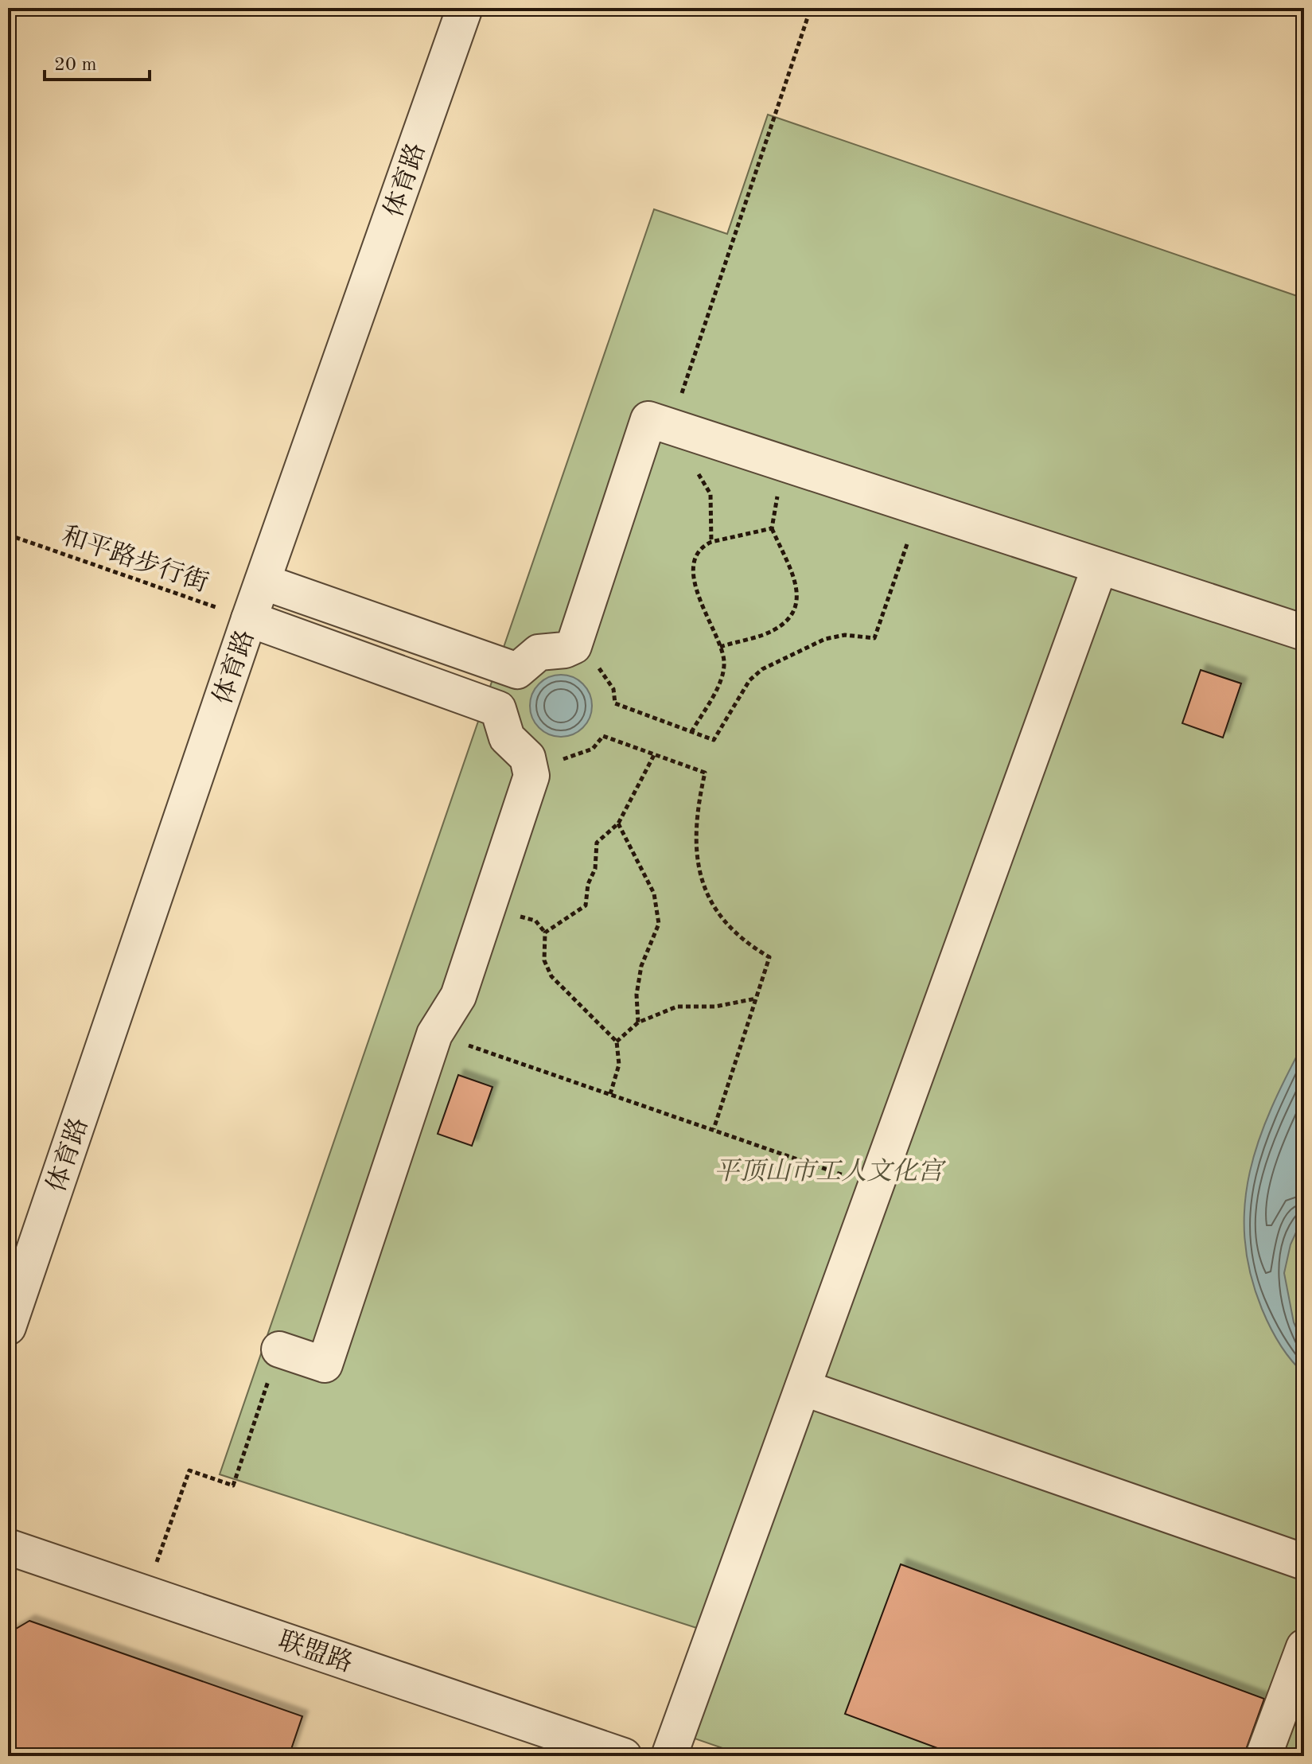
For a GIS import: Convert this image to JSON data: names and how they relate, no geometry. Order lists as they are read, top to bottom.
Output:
{
  "streets": {
    "street": ["体育路", "联盟路"],
    "path": ["和平路步行街"]
  },
  "crossings": [
    ["体育路", "和平路步行街"]
  ],
  "parks": ["平顶山市工人文化宫"],
  "scale_bar": "20 m"
}
